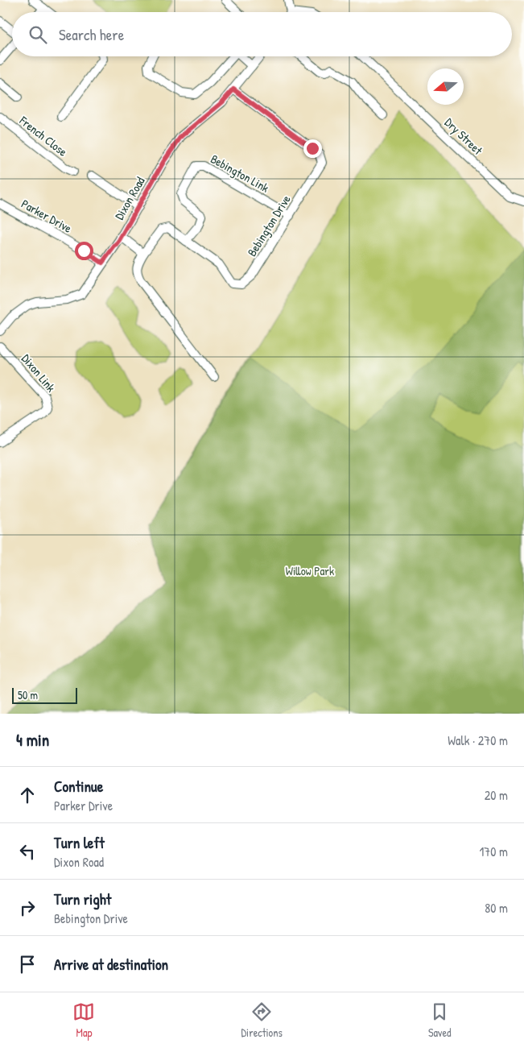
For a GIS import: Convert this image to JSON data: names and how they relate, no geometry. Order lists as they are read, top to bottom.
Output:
{
  "streets": {
    "street": [
      "French Close",
      "Dry Street",
      "Bebington Link",
      "Dixon Road",
      "Parker Drive",
      "Bebington Drive",
      "Dixon Link"
    ]
  },
  "crossings": [
    ["Bebington Link", "Bebington Drive"],
    ["Dixon Road", "Parker Drive"],
    ["Dixon Road", "Bebington Drive"]
  ],
  "parks": ["Willow Park"],
  "scale_bar": "50 m",
  "north": "left",
  "page": {
    "search": "Search here",
    "scale": "50 m",
    "heading": ["4 min", "Walk · 270 m"],
    "list": [
      ["Continue", "Parker Drive", "20 m"],
      ["Turn left", "Dixon Road", "170 m"],
      ["Turn right", "Bebington Drive", "80 m"],
      "Arrive at destination"
    ],
    "nav": ["Map", "Directions", "Saved"]
  }
}
